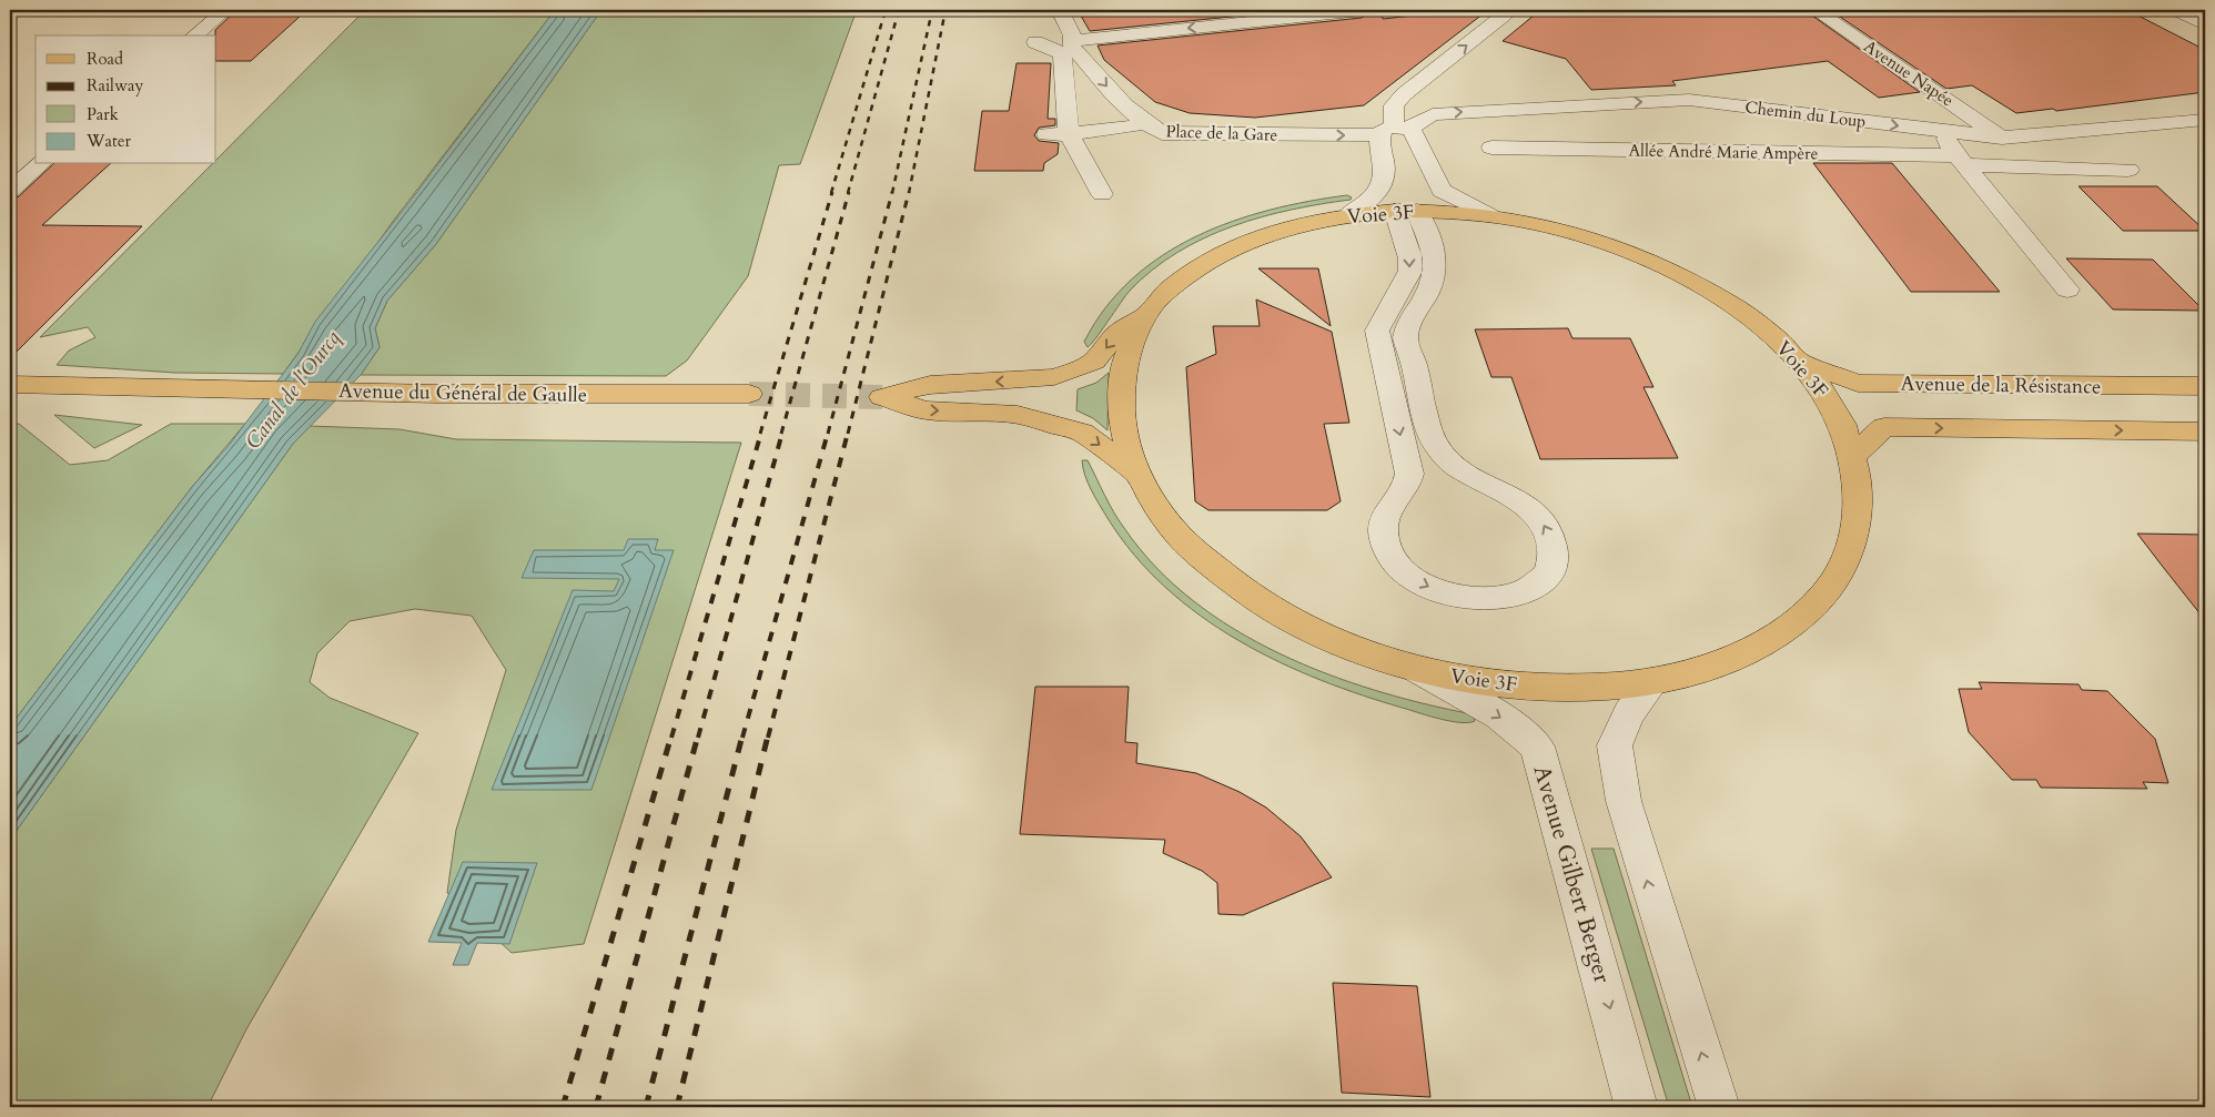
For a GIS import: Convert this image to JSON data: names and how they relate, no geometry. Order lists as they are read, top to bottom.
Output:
{
  "streets": {
    "main road": ["Voie 3F", "Avenue de la Résistance", "Avenue du Général de Gaulle"],
    "street": [
      "Avenue Napée",
      "Chemin du Loup",
      "Place de la Gare",
      "Allée André Marie Ampère",
      "Avenue Gilbert Berger"
    ]
  },
  "crossings": [
    ["Avenue Napée", "Chemin du Loup"],
    ["Chemin du Loup", "Place de la Gare"],
    ["Voie 3F", "Avenue de la Résistance"],
    ["Voie 3F", "Avenue Gilbert Berger"]
  ],
  "one_way": ["Chemin du Loup"],
  "water": ["Canal de l'Ourcq"],
  "legend": [
    "Road",
    "Railway",
    "Park",
    "Water"
  ]
}
